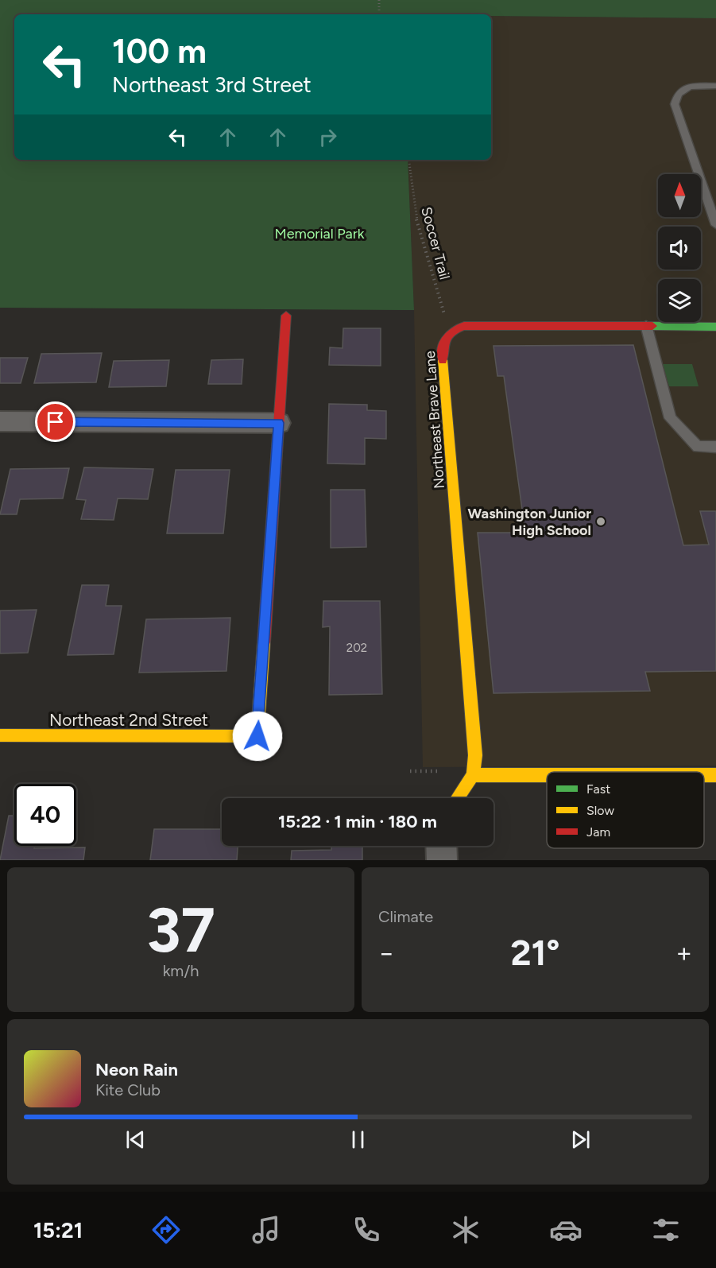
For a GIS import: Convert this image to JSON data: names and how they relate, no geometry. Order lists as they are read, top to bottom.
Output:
{
  "streets": {
    "street": ["Northeast Brave Lane", "Northeast 2nd Street"],
    "path": ["Soccer Trail"]
  },
  "crossings": [
    ["Soccer Trail", "Northeast Brave Lane"]
  ],
  "parks": ["Memorial Park"],
  "places": ["Washington Junior High School"],
  "house_numbers": ["202"],
  "legend": ["Fast", "Slow", "Jam"],
  "north": "top",
  "page": {
    "turn": ["100 m", "Northeast 3rd Street"],
    "limit": "40",
    "trip": "15:22 · 1 min · 180 m",
    "tile": [
      ["37", "km/h"],
      "Climate"
    ],
    "heat": ["−", "21°", "+"],
    "song": ["Neon Rain", "Kite Club"],
    "tabs": "15:21"
  }
}
